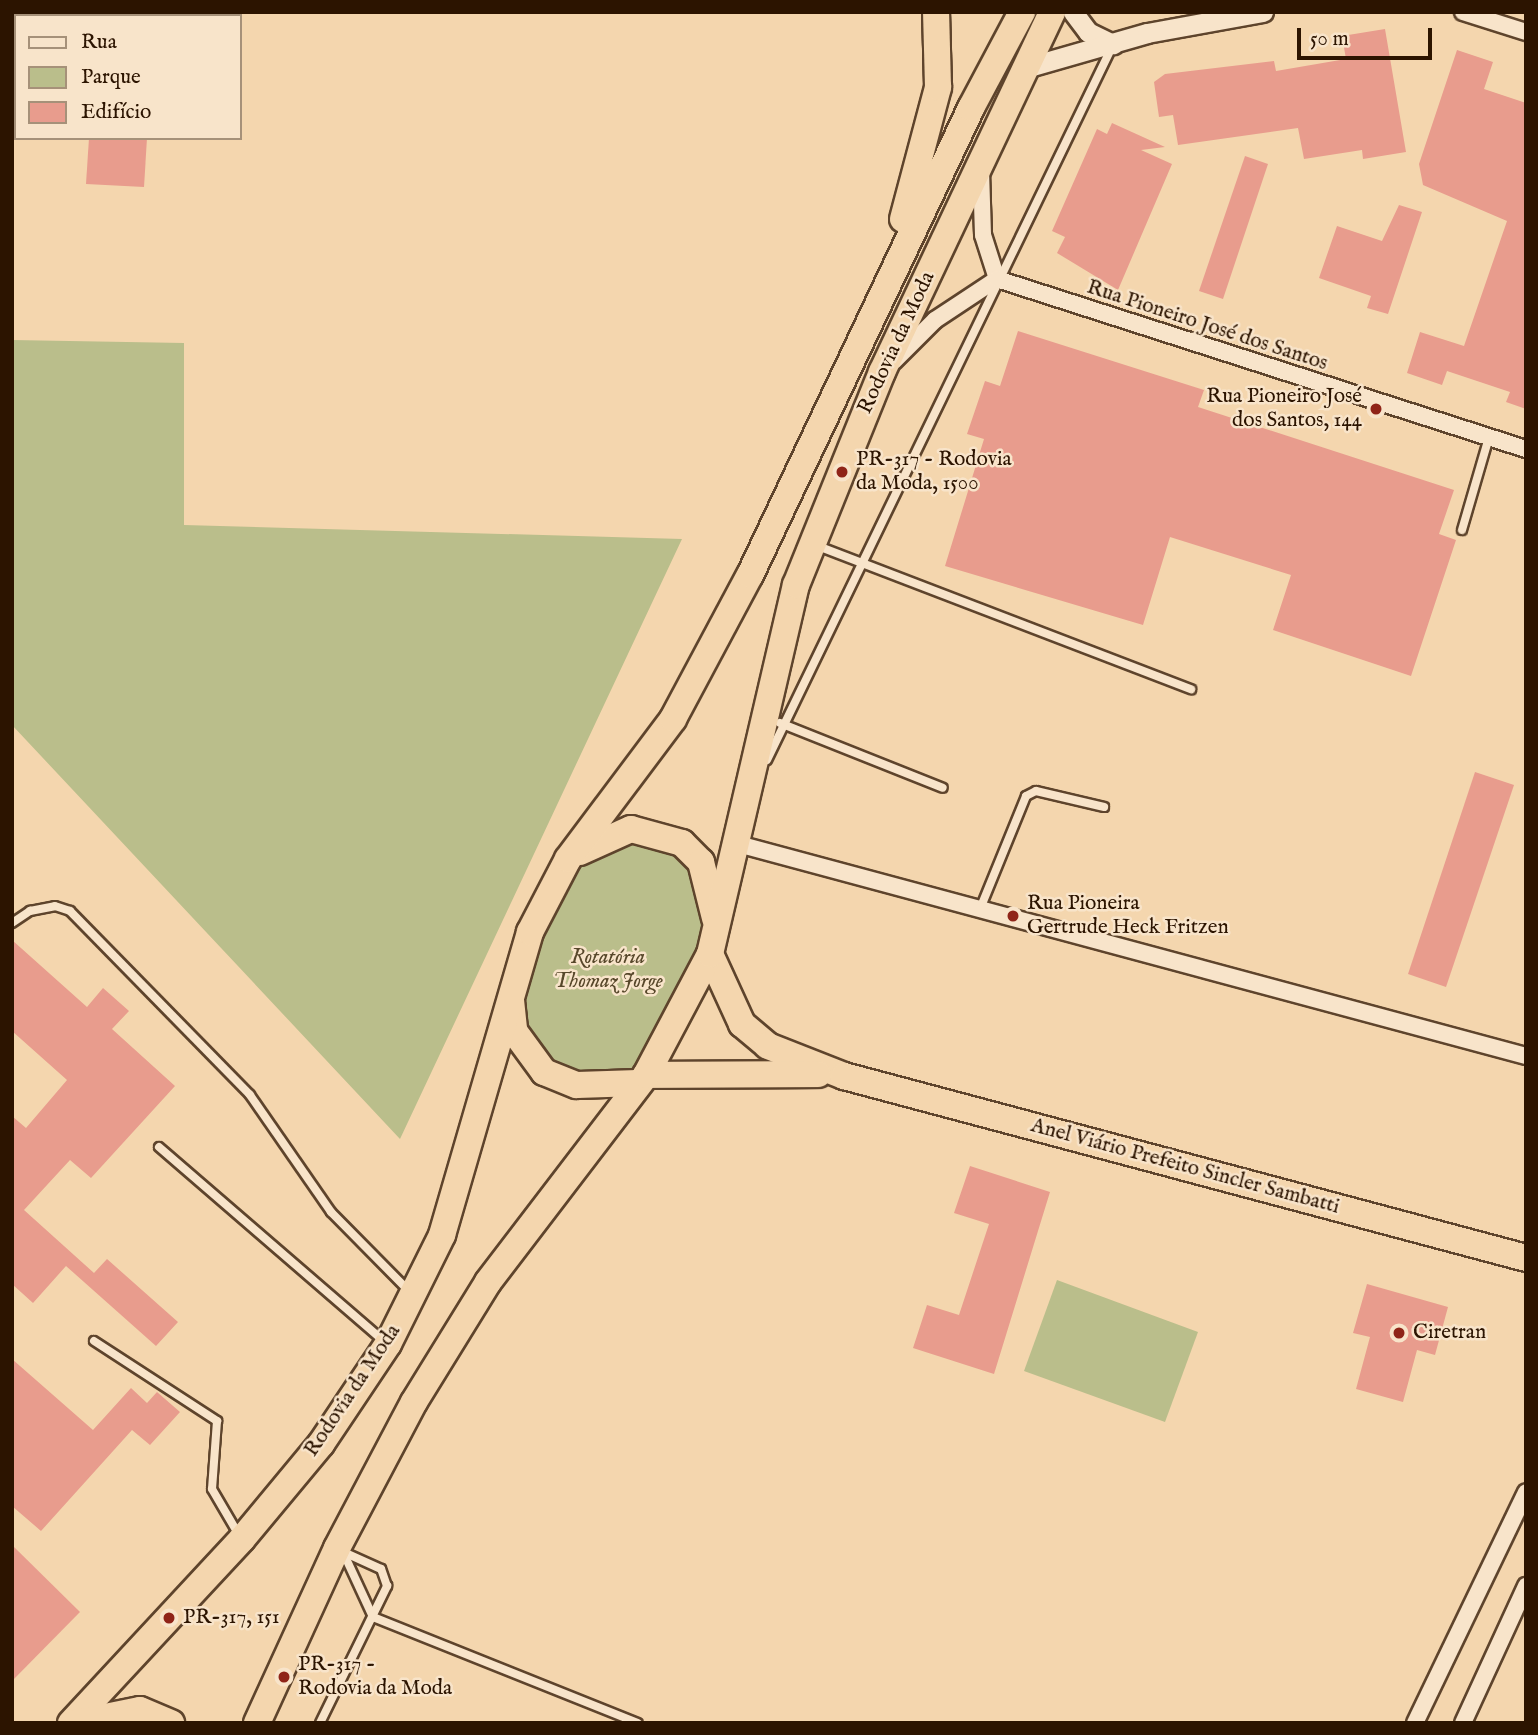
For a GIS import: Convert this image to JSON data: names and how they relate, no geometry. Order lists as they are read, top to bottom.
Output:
{
  "streets": {
    "highway": ["Rodovia da Moda", "Anel Viário Prefeito Sincler Sambatti"],
    "street": ["Rua Pioneiro José dos Santos"]
  },
  "crossings": [
    ["Rodovia da Moda", "Anel Viário Prefeito Sincler Sambatti"]
  ],
  "parks": ["Rotatória Thomaz Jorge"],
  "places": [
    "Rua Pioneiro José dos Santos, 144",
    "PR-317 - Rodovia da Moda, 1500",
    "Rua Pioneira Gertrude Heck Fritzen",
    "Ciretran",
    "PR-317, 151",
    "PR-317 - Rodovia da Moda"
  ],
  "legend": ["Rua", "Parque", "Edifício"],
  "scale_bar": "50 m"
}
